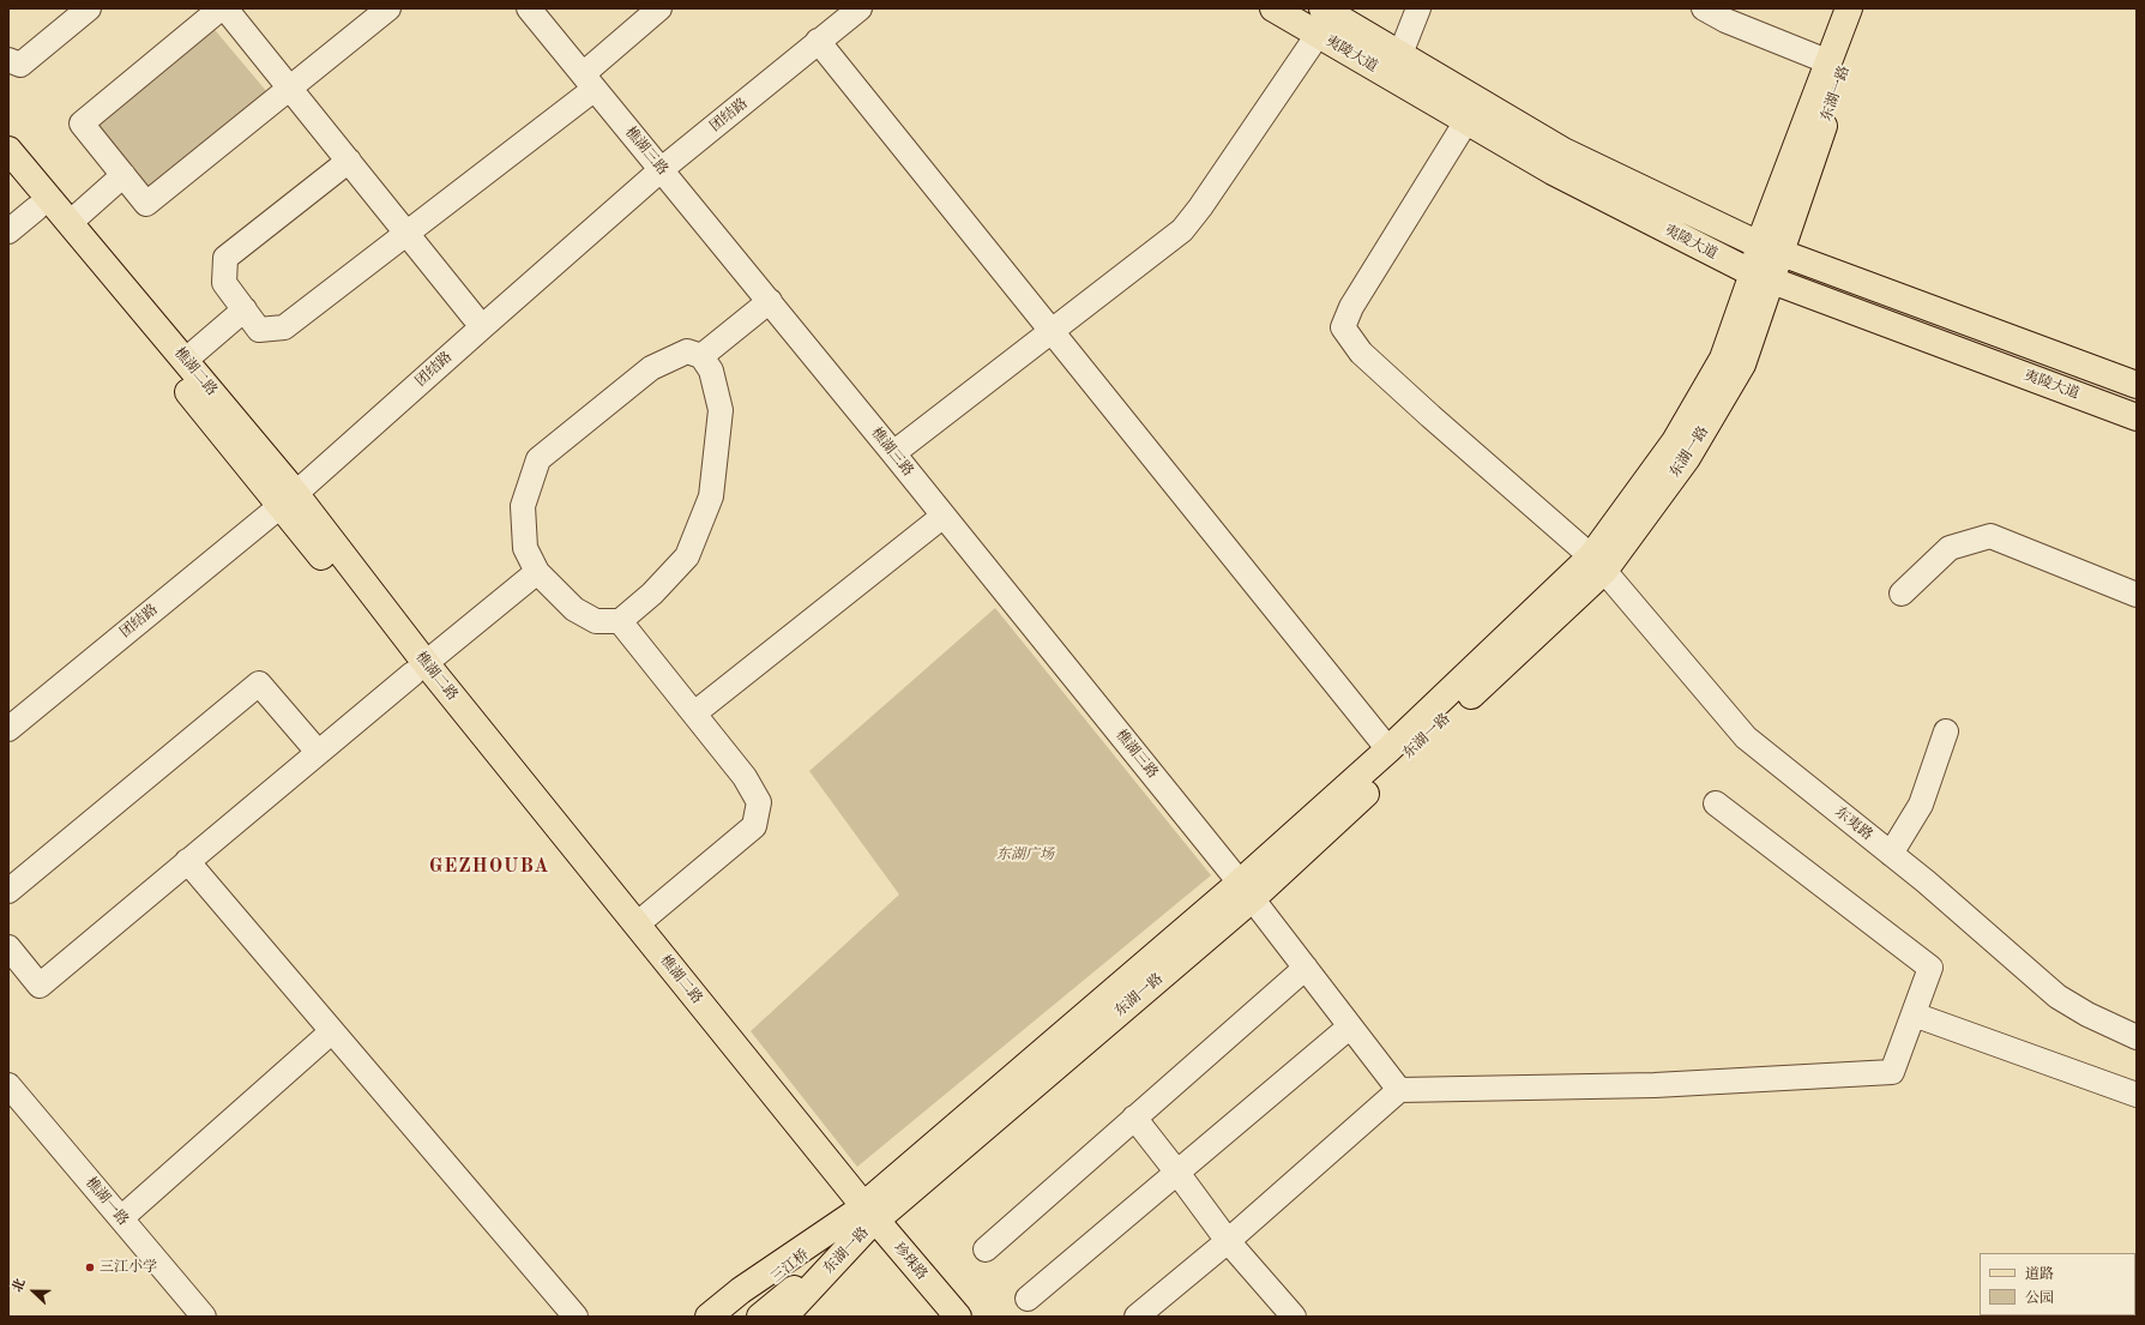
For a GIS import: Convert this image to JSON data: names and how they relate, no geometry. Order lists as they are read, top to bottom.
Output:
{
  "streets": {
    "main road": [
      "夷陵大道",
      "东湖一路",
      "樵湖二路",
      "珍珠路",
      "三江桥"
    ],
    "street": [
      "团结路",
      "樵湖三路",
      "东夷路",
      "樵湖一路"
    ]
  },
  "crossings": [
    ["夷陵大道", "东湖一路"],
    ["夷陵大道", "东夷路"],
    ["东湖一路", "樵湖三路"],
    ["东湖一路", "樵湖二路"],
    ["东湖一路", "东夷路"],
    ["东湖一路", "珍珠路"],
    ["东湖一路", "三江桥"],
    ["团结路", "樵湖三路"],
    ["团结路", "樵湖二路"],
    ["樵湖二路", "珍珠路"],
    ["樵湖二路", "三江桥"],
    ["珍珠路", "三江桥"]
  ],
  "districts": ["GEZHOUBA"],
  "parks": ["东湖广场"],
  "places": ["三江小学"],
  "legend": ["道路", "公园"],
  "north": "left"
}
